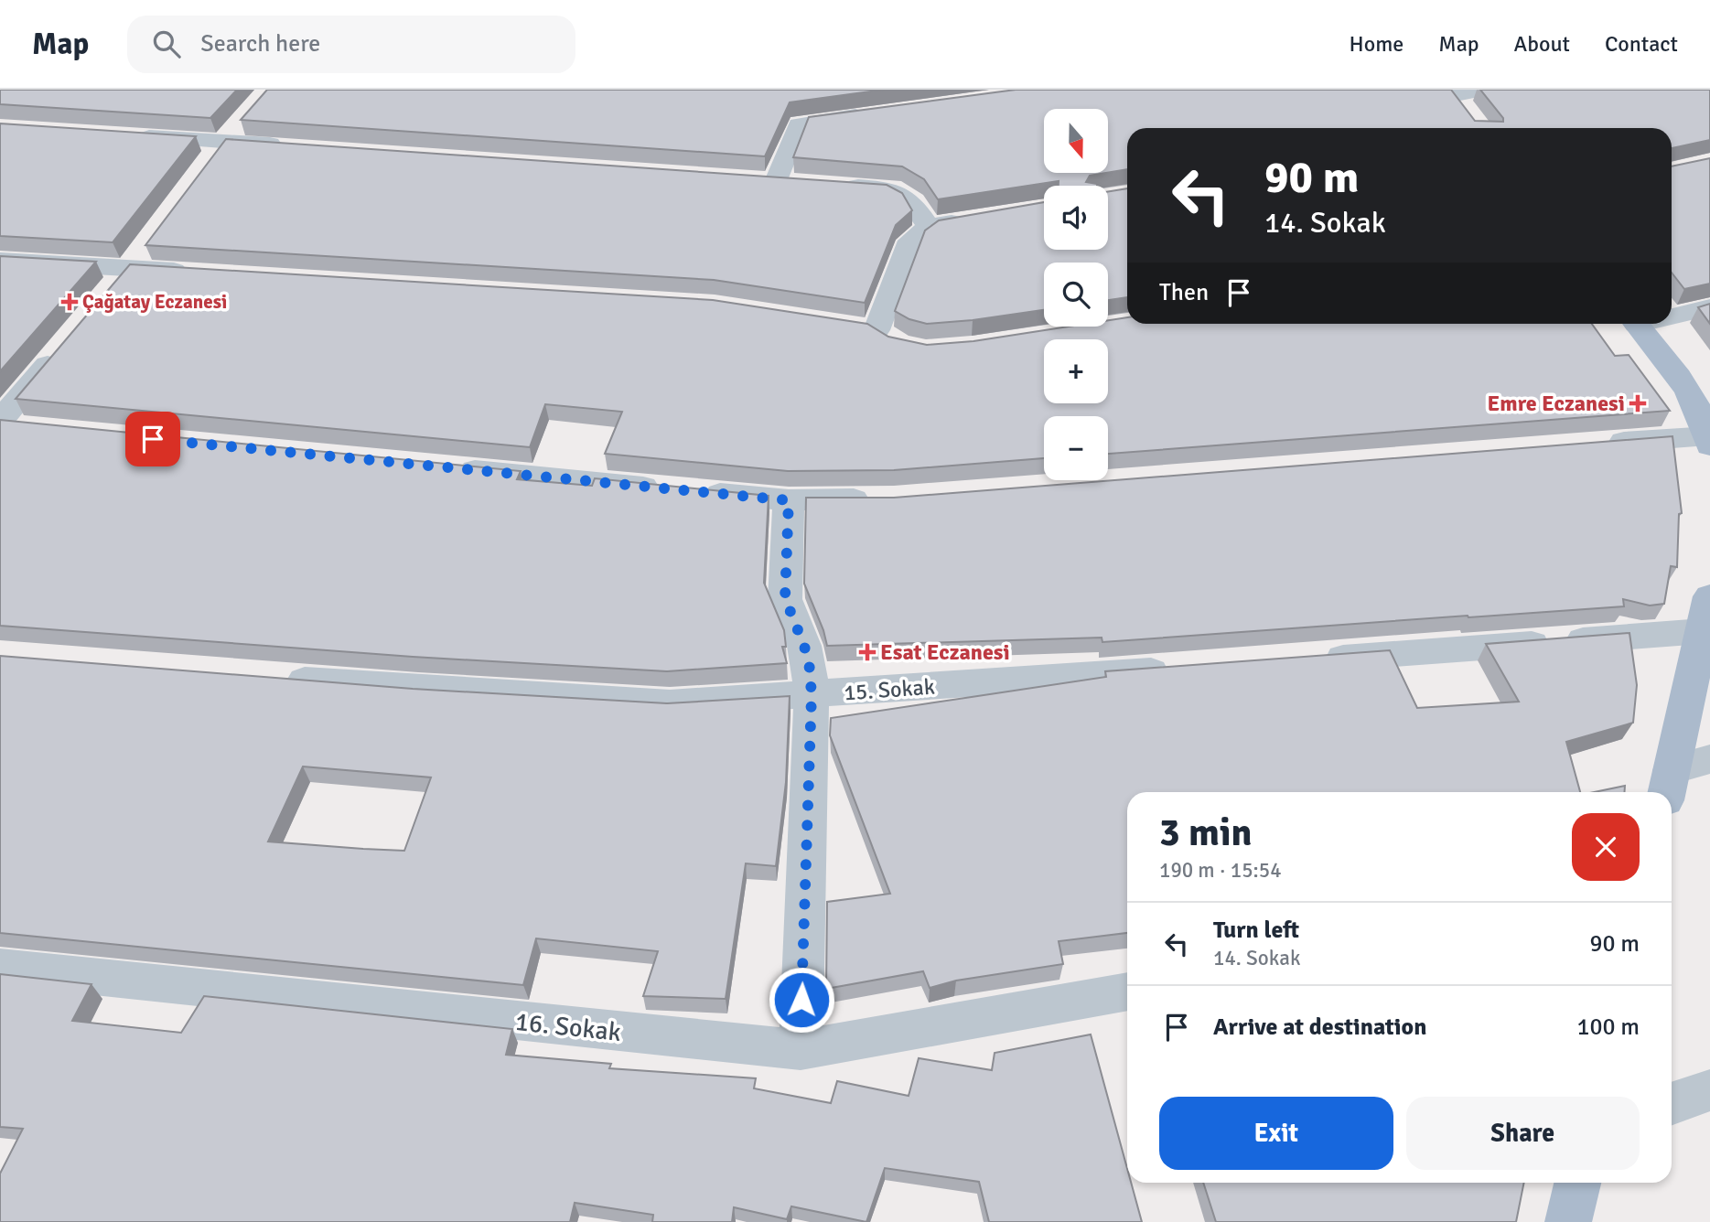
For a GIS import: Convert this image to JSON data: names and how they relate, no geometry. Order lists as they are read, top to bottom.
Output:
{
  "streets": {
    "street": ["15. Sokak", "16. Sokak"]
  },
  "places": {
    "health": ["Çağatay Eczanesi", "Emre Eczanesi", "Esat Eczanesi"]
  },
  "north": "bottom",
  "page": {
    "header": "Map",
    "search": "Search here",
    "nav": [
      "Home",
      "Map",
      "About",
      "Contact"
    ],
    "map_buttons": ["+", "−"],
    "turn": ["90 m", "14. Sokak"],
    "then": "Then",
    "heading": ["3 min", "190 m · 15:54"],
    "list": [
      {
        "name": "Turn left",
        "note": "14. Sokak",
        "value": "90 m"
      },
      {
        "name": "Arrive at destination",
        "value": "100 m"
      }
    ],
    "buttons": ["Exit", "Share"]
  }
}
